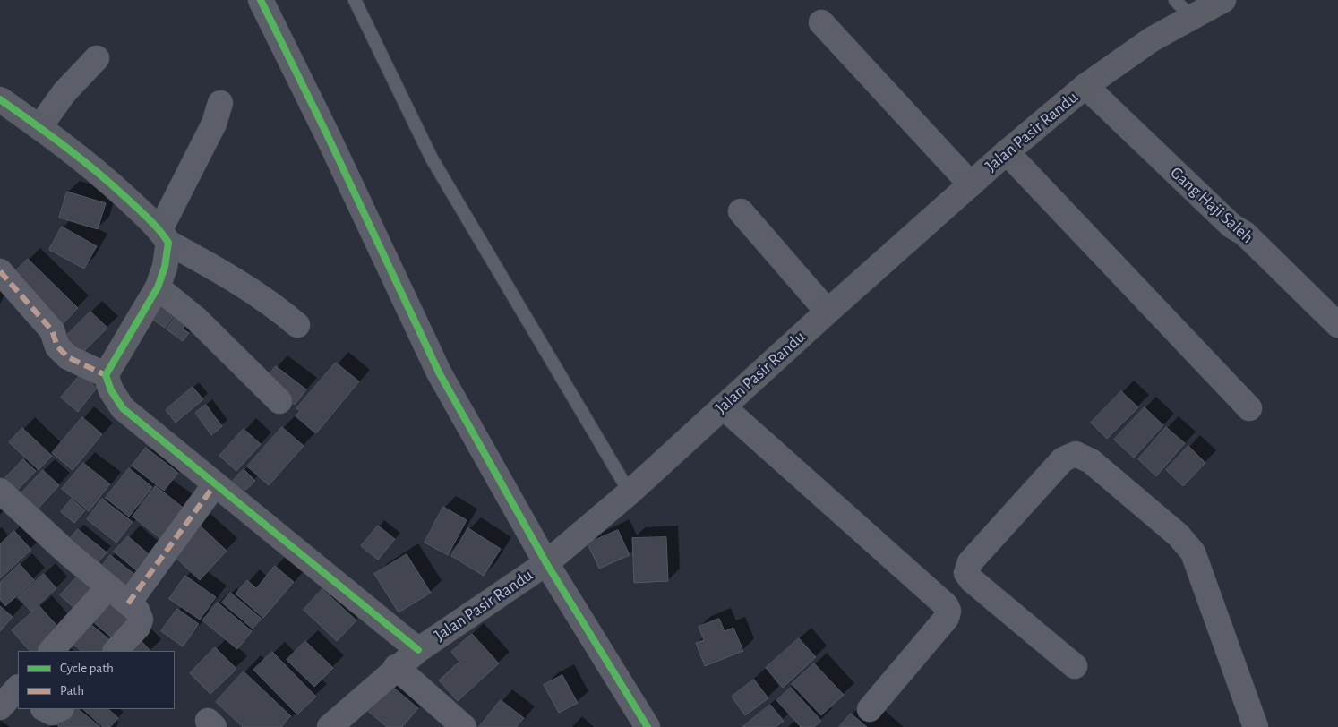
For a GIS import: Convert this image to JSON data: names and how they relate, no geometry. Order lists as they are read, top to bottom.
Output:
{
  "streets": {
    "main road": ["Jalan Pasir Randu"],
    "street": ["Gang Haji Saleh"]
  },
  "crossings": [
    ["Jalan Pasir Randu", "Gang Haji Saleh"]
  ],
  "legend": ["Cycle path", "Path"]
}
